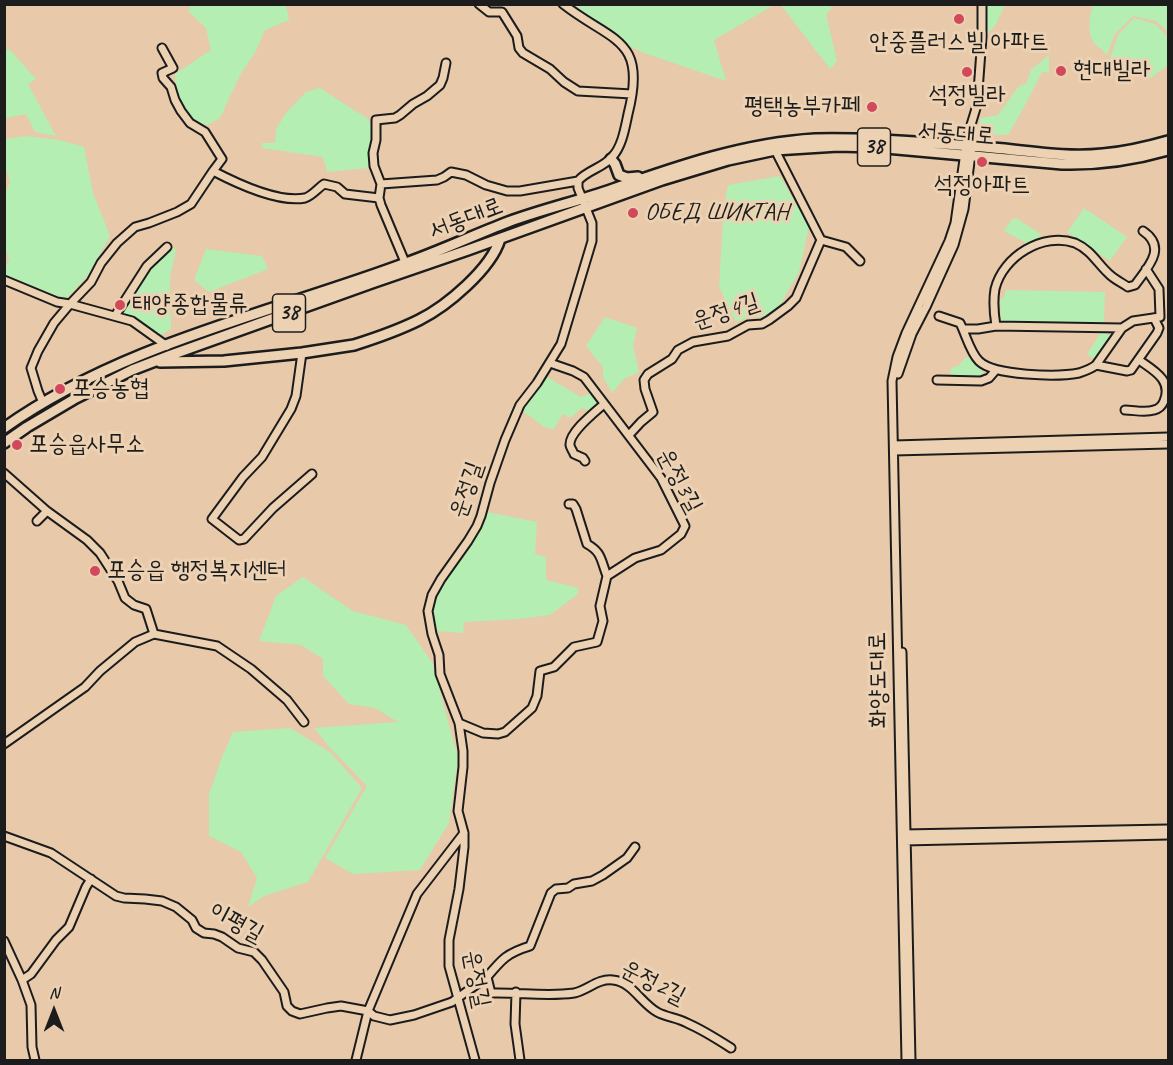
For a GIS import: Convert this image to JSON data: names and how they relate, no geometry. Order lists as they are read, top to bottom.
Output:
{
  "streets": {
    "main road": ["서동대로", "38"],
    "street": [
      "운정4길",
      "운정3길",
      "운정길",
      "화양도대로",
      "이평길",
      "운정2길"
    ]
  },
  "crossings": [
    ["서동대로", "운정길"],
    ["서동대로", "화양도대로"],
    ["운정4길", "운정3길"],
    ["운정3길", "운정길"],
    ["운정길", "이평길"]
  ],
  "places": [
    "안중플러스빌 아파트",
    "현대빌라",
    "석정빌라",
    "평택농부카페",
    "석정아파트",
    "ОБЕД ШИКТАН",
    "태양종합물류",
    "포승농협",
    "포승읍사무소",
    "포승읍 행정복지센터"
  ],
  "north": "top"
}
